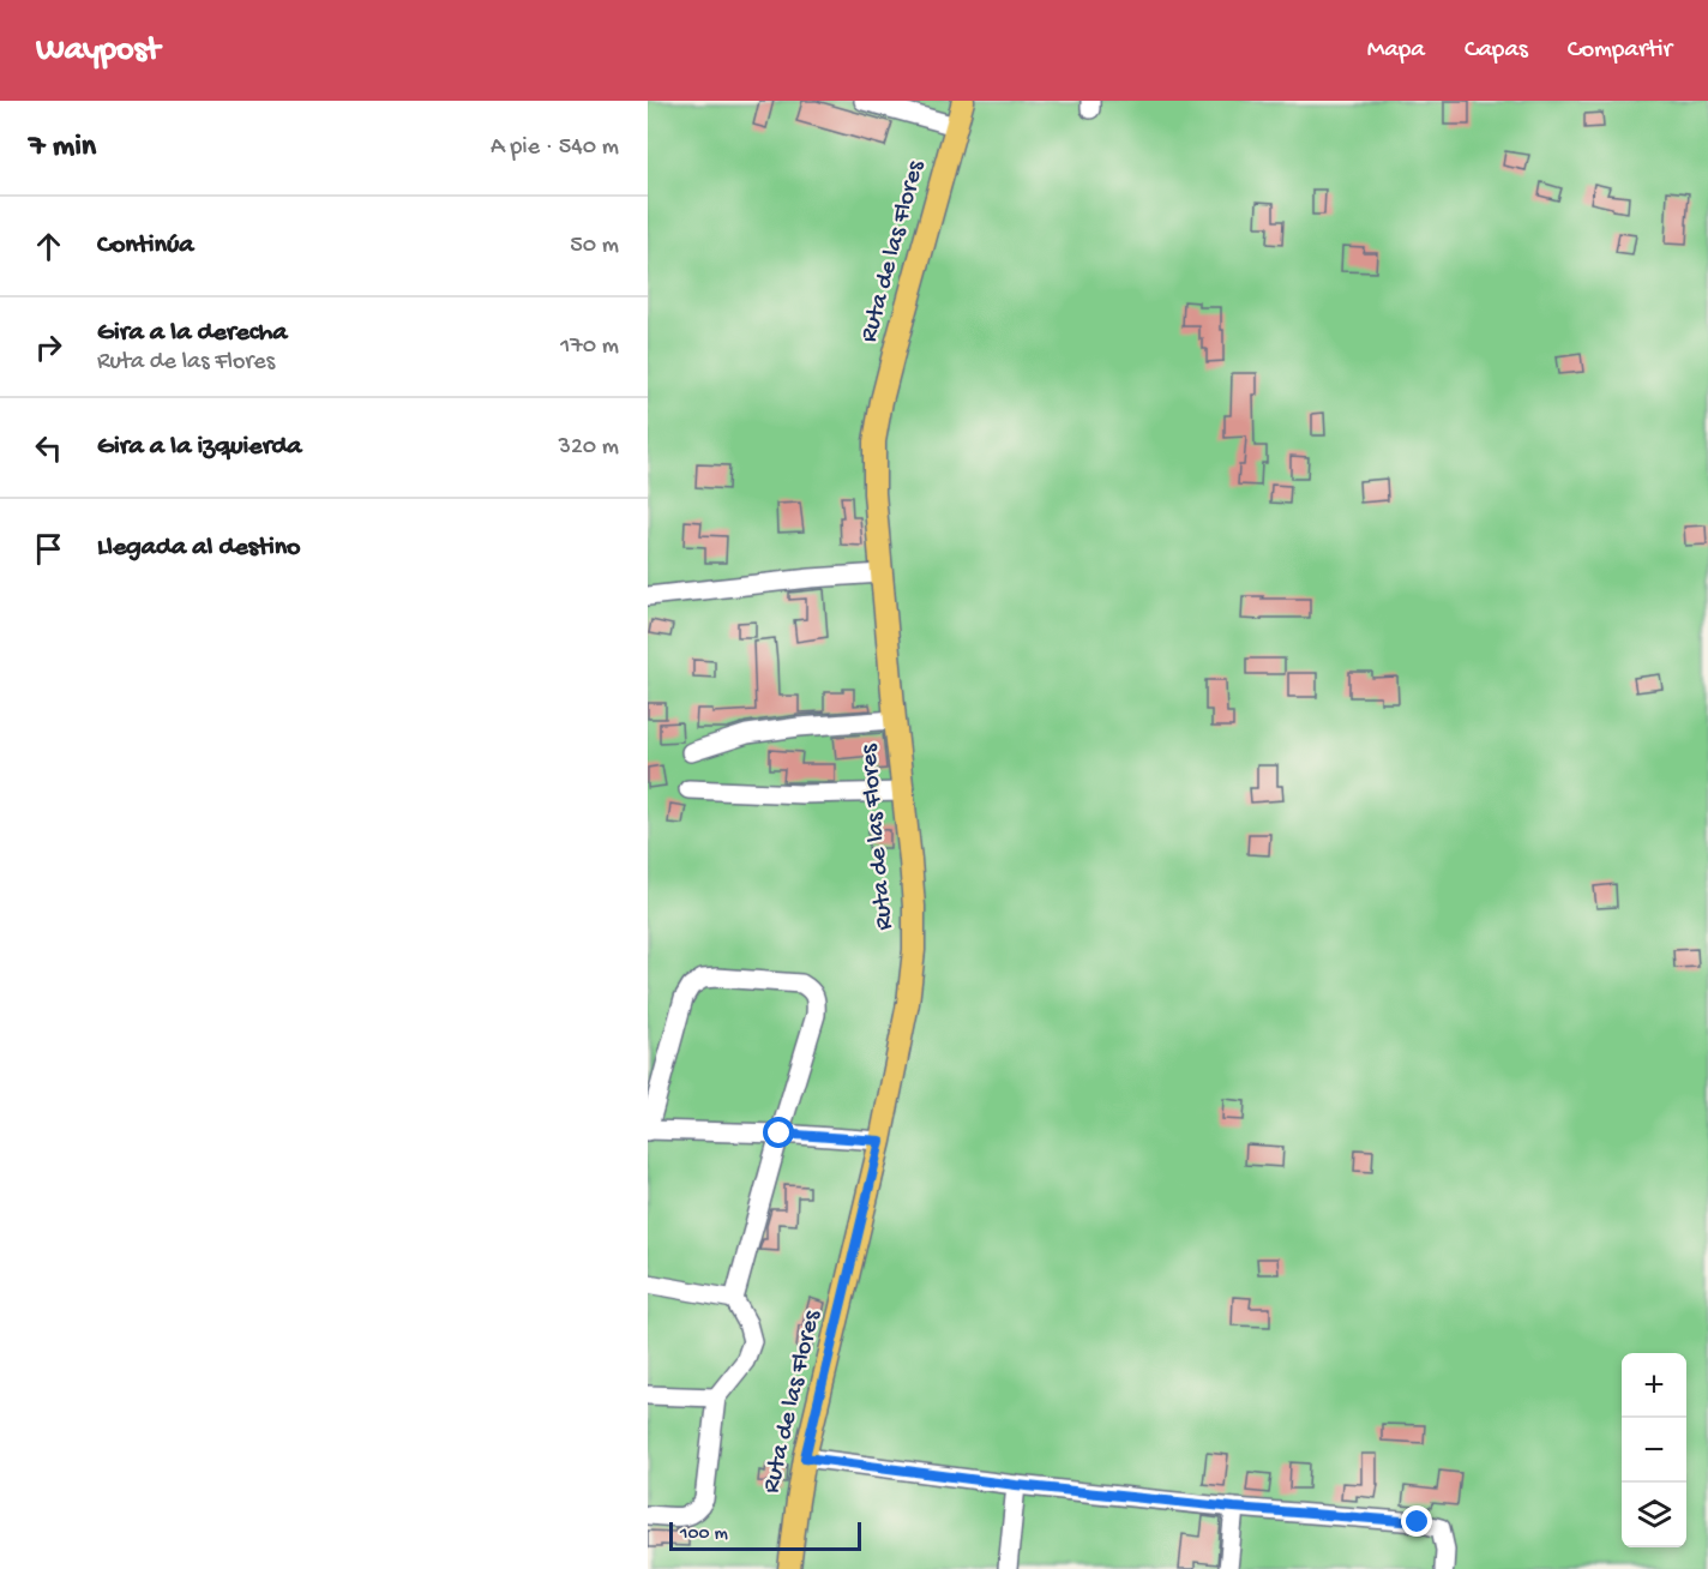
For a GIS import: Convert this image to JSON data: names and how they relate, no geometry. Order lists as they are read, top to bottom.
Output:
{
  "streets": {
    "main road": ["Ruta de las Flores"]
  },
  "scale_bar": "100 m",
  "page": {
    "header": "Waypost",
    "nav": ["Mapa", "Capas", "Compartir"],
    "heading": ["7 min", "A pie · 540 m"],
    "list": [
      ["Continúa", "50 m"],
      ["Gira a la derecha", "Ruta de las Flores", "170 m"],
      ["Gira a la izquierda", "320 m"],
      "Llegada al destino"
    ],
    "map_buttons": ["+", "−"],
    "scale": "100 m"
  }
}
